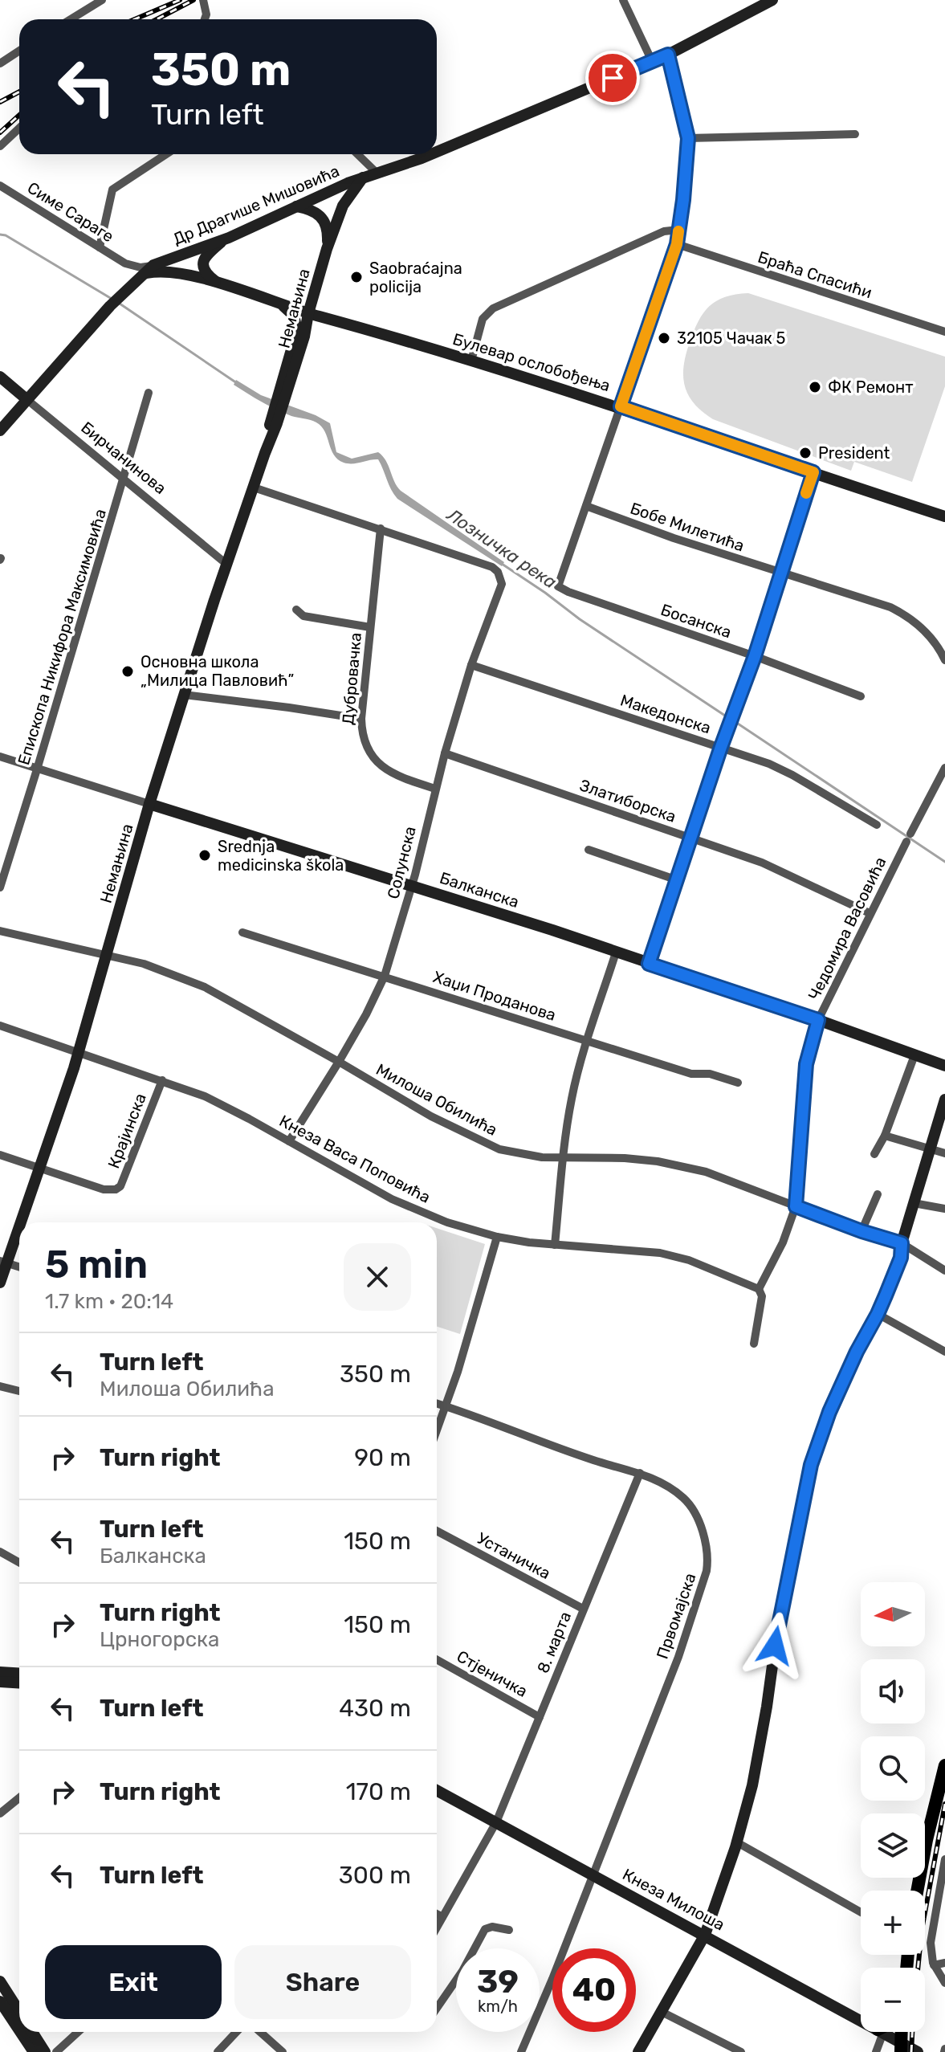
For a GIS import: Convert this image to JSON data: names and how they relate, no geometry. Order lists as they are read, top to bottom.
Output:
{
  "streets": {
    "street": [
      "Др Драгише Мишовића",
      "Симе Сараге",
      "Браћа Спасићи",
      "Немањина",
      "Булевар ослобођења",
      "Бирчанинова",
      "Бобе Милетића",
      "Босанска",
      "Епископа Никифора Максимовића",
      "Дубровачка",
      "Македонска",
      "Златиборска",
      "Солунска",
      "Балканска",
      "Чедомира Васовића",
      "Хаџи Проданова",
      "Милоша Обилића",
      "Крајинска",
      "Кнеза Васа Поповића",
      "Устаничка",
      "Првомајска",
      "8. марта",
      "Стјеничка",
      "Кнеза Милоша"
    ]
  },
  "crossings": [
    ["Др Драгише Мишовића", "Симе Сараге"],
    ["Др Драгише Мишовића", "Немањина"],
    ["Др Драгише Мишовића", "Булевар ослобођења"],
    ["Др Драгише Мишовића", "Бирчанинова"],
    ["Симе Сараге", "Булевар ослобођења"],
    ["Немањина", "Булевар ослобођења"],
    ["Немањина", "Бирчанинова"],
    ["Немањина", "Балканска"],
    ["Немањина", "Милоша Обилића"],
    ["Немањина", "Крајинска"],
    ["Немањина", "Кнеза Васа Поповића"],
    ["Бирчанинова", "Епископа Никифора Максимовића"],
    ["Бобе Милетића", "Босанска"],
    ["Епископа Никифора Максимовића", "Балканска"],
    ["Дубровачка", "Солунска"],
    ["Македонска", "Солунска"],
    ["Златиборска", "Солунска"],
    ["Златиборска", "Чедомира Васовића"],
    ["Солунска", "Балканска"],
    ["Солунска", "Хаџи Проданова"],
    ["Солунска", "Милоша Обилића"],
    ["Солунска", "Кнеза Васа Поповића"],
    ["Балканска", "Чедомира Васовића"],
    ["Чедомира Васовића", "Милоша Обилића"],
    ["Чедомира Васовића", "Кнеза Васа Поповића"],
    ["Крајинска", "Кнеза Васа Поповића"],
    ["Устаничка", "8. марта"],
    ["Првомајска", "8. марта"],
    ["Првомајска", "Кнеза Милоша"],
    ["8. марта", "Стјеничка"],
    ["8. марта", "Кнеза Милоша"]
  ],
  "water": ["Лозничка река"],
  "places": [
    "Saobraćajna policija",
    "32105 Чачак 5",
    "ФК Ремонт",
    "President",
    "Основна школа „Милица Павловић”",
    "Srednja medicinska škola"
  ],
  "north": "left",
  "page": {
    "turn": ["350 m", "Turn left"],
    "heading": ["5 min", "1.7 km · 20:14"],
    "list": [
      {
        "name": "Turn left",
        "note": "Милоша Обилића",
        "value": "350 m"
      },
      {
        "name": "Turn right",
        "value": "90 m"
      },
      {
        "name": "Turn left",
        "note": "Балканска",
        "value": "150 m"
      },
      {
        "name": "Turn right",
        "note": "Црногорска",
        "value": "150 m"
      },
      {
        "name": "Turn left",
        "value": "430 m"
      },
      {
        "name": "Turn right",
        "value": "170 m"
      },
      {
        "name": "Turn left",
        "value": "300 m"
      }
    ],
    "map_buttons": ["+", "−"],
    "buttons": ["Exit", "Share"],
    "speed": "39 km/h",
    "limit": "40"
  }
}
